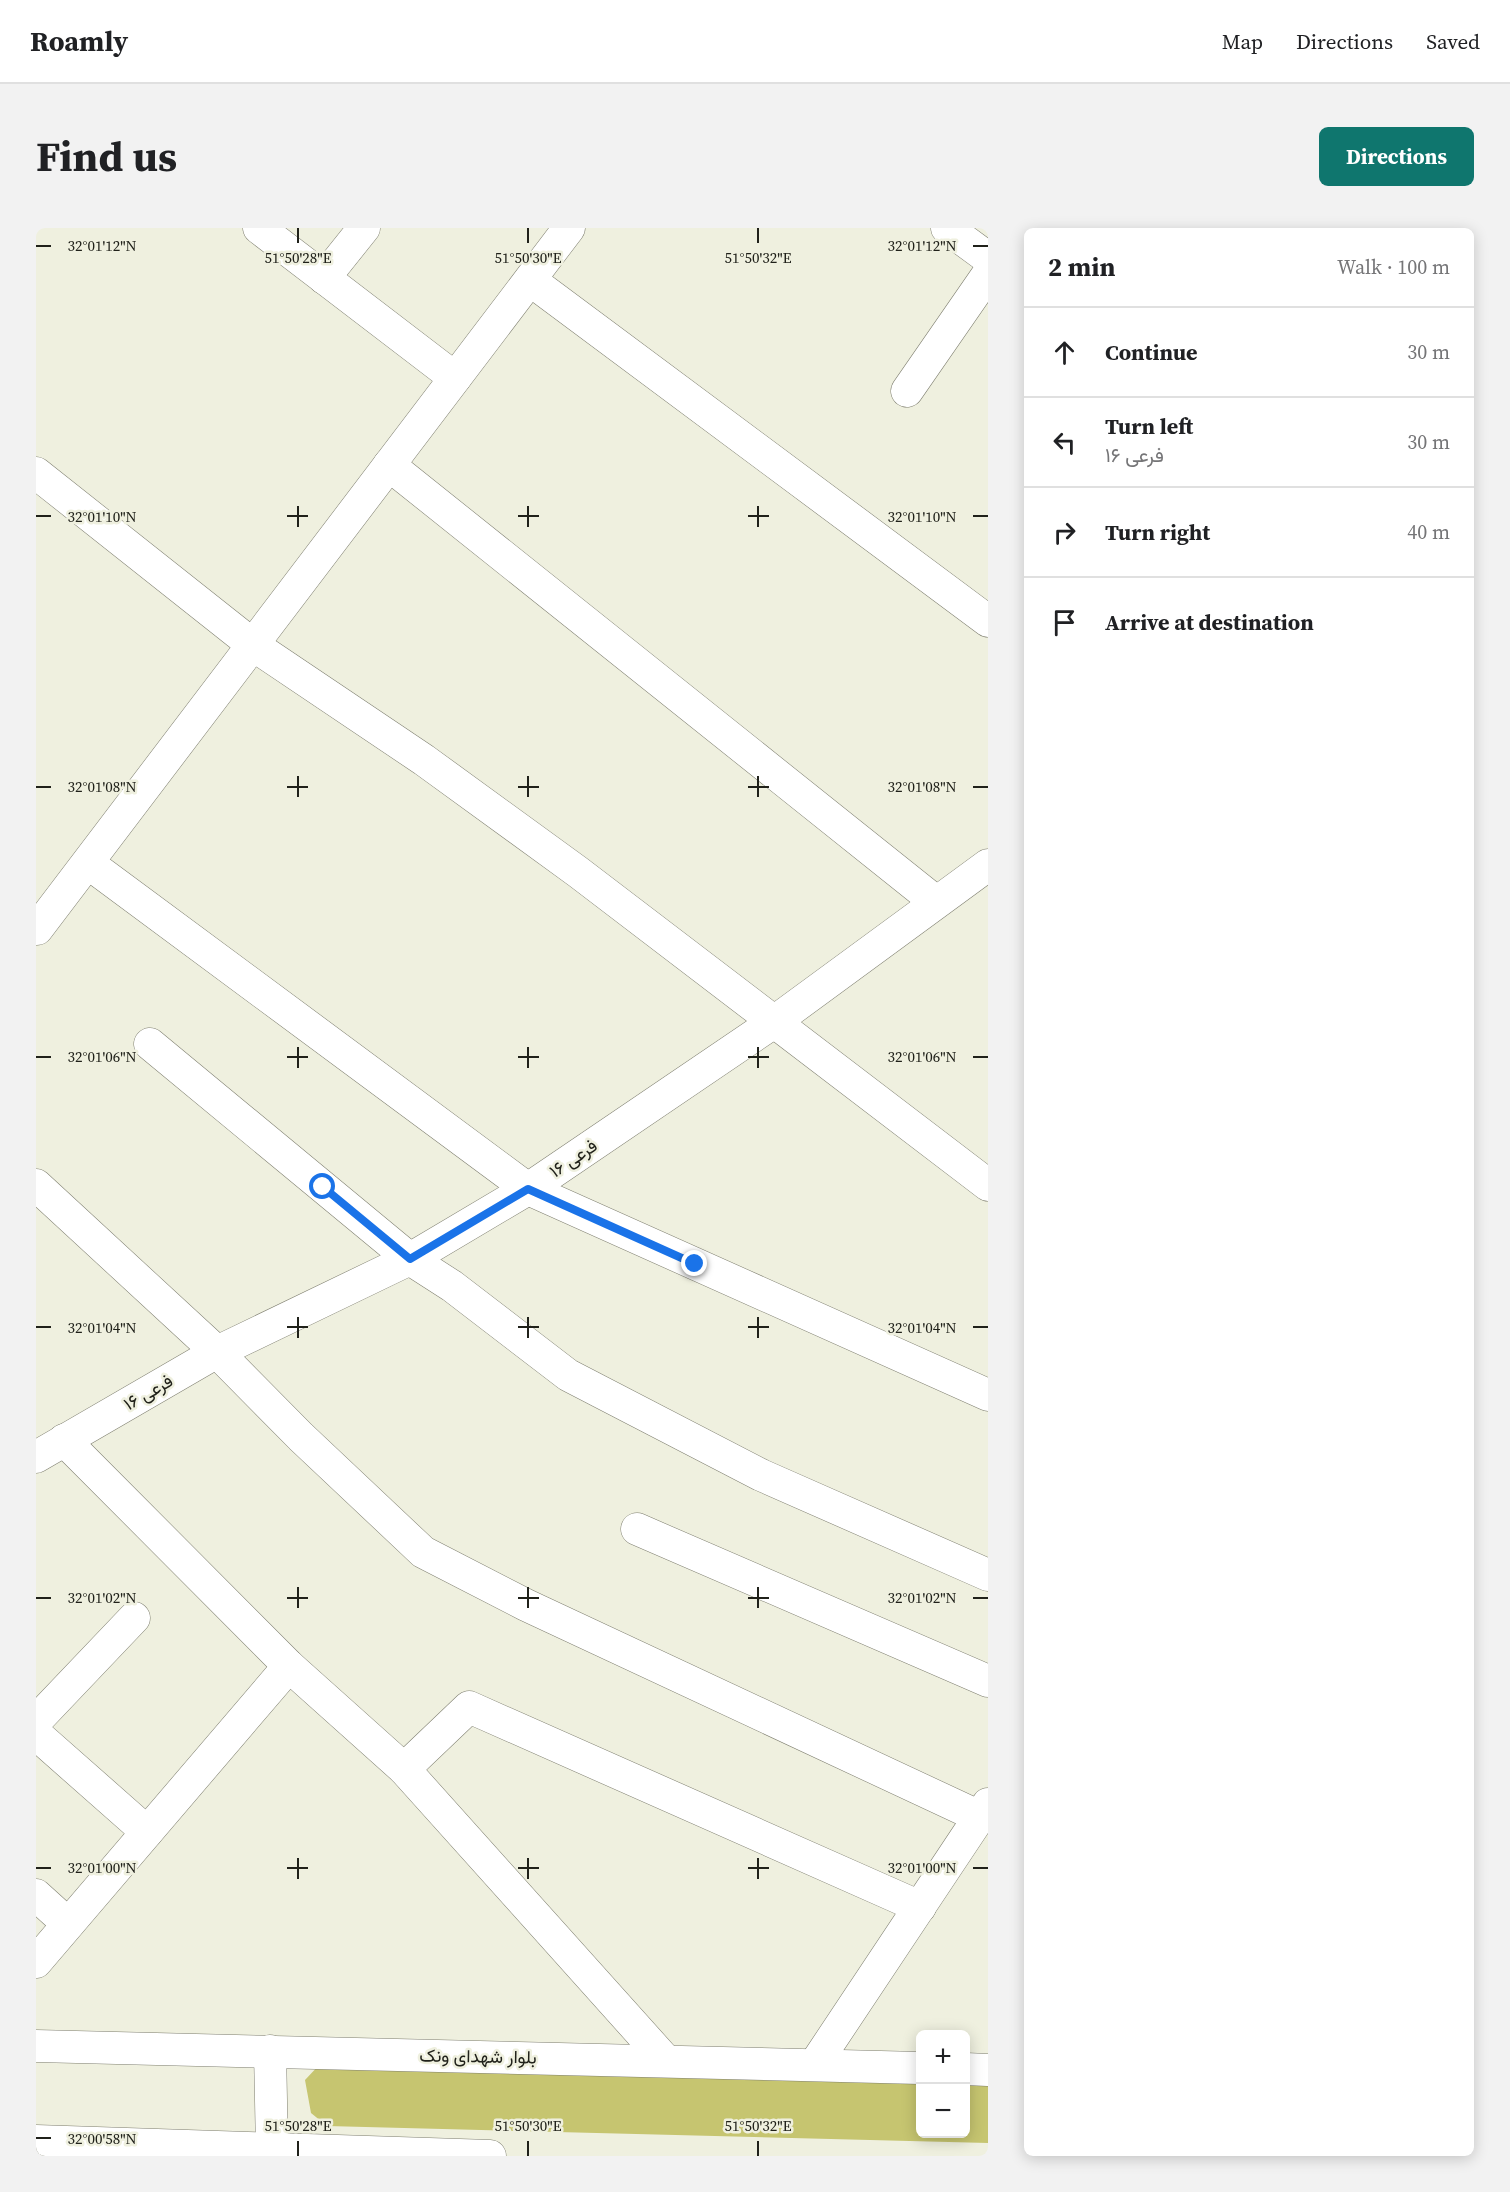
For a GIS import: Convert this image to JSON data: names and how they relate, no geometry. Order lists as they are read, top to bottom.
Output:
{
  "streets": {
    "street": ["فرعی ۱۶", "بلوار شهدای ونک"]
  },
  "page": {
    "header": "Roamly",
    "nav": ["Map", "Directions", "Saved"],
    "title": "Find us",
    "buttons": "Directions",
    "heading": ["2 min", "Walk · 100 m"],
    "list": [
      ["Continue", "30 m"],
      ["Turn left", "فرعی ۱۶", "30 m"],
      ["Turn right", "40 m"],
      "Arrive at destination"
    ],
    "map_buttons": ["+", "−"]
  },
  "coordinates": [
    "32°01'12\"N",
    "51°50'28\"E",
    "51°50'30\"E",
    "51°50'32\"E",
    "32°01'10\"N",
    "32°01'08\"N",
    "32°01'06\"N",
    "32°01'04\"N",
    "32°01'02\"N",
    "32°01'00\"N",
    "32°00'58\"N"
  ]
}
